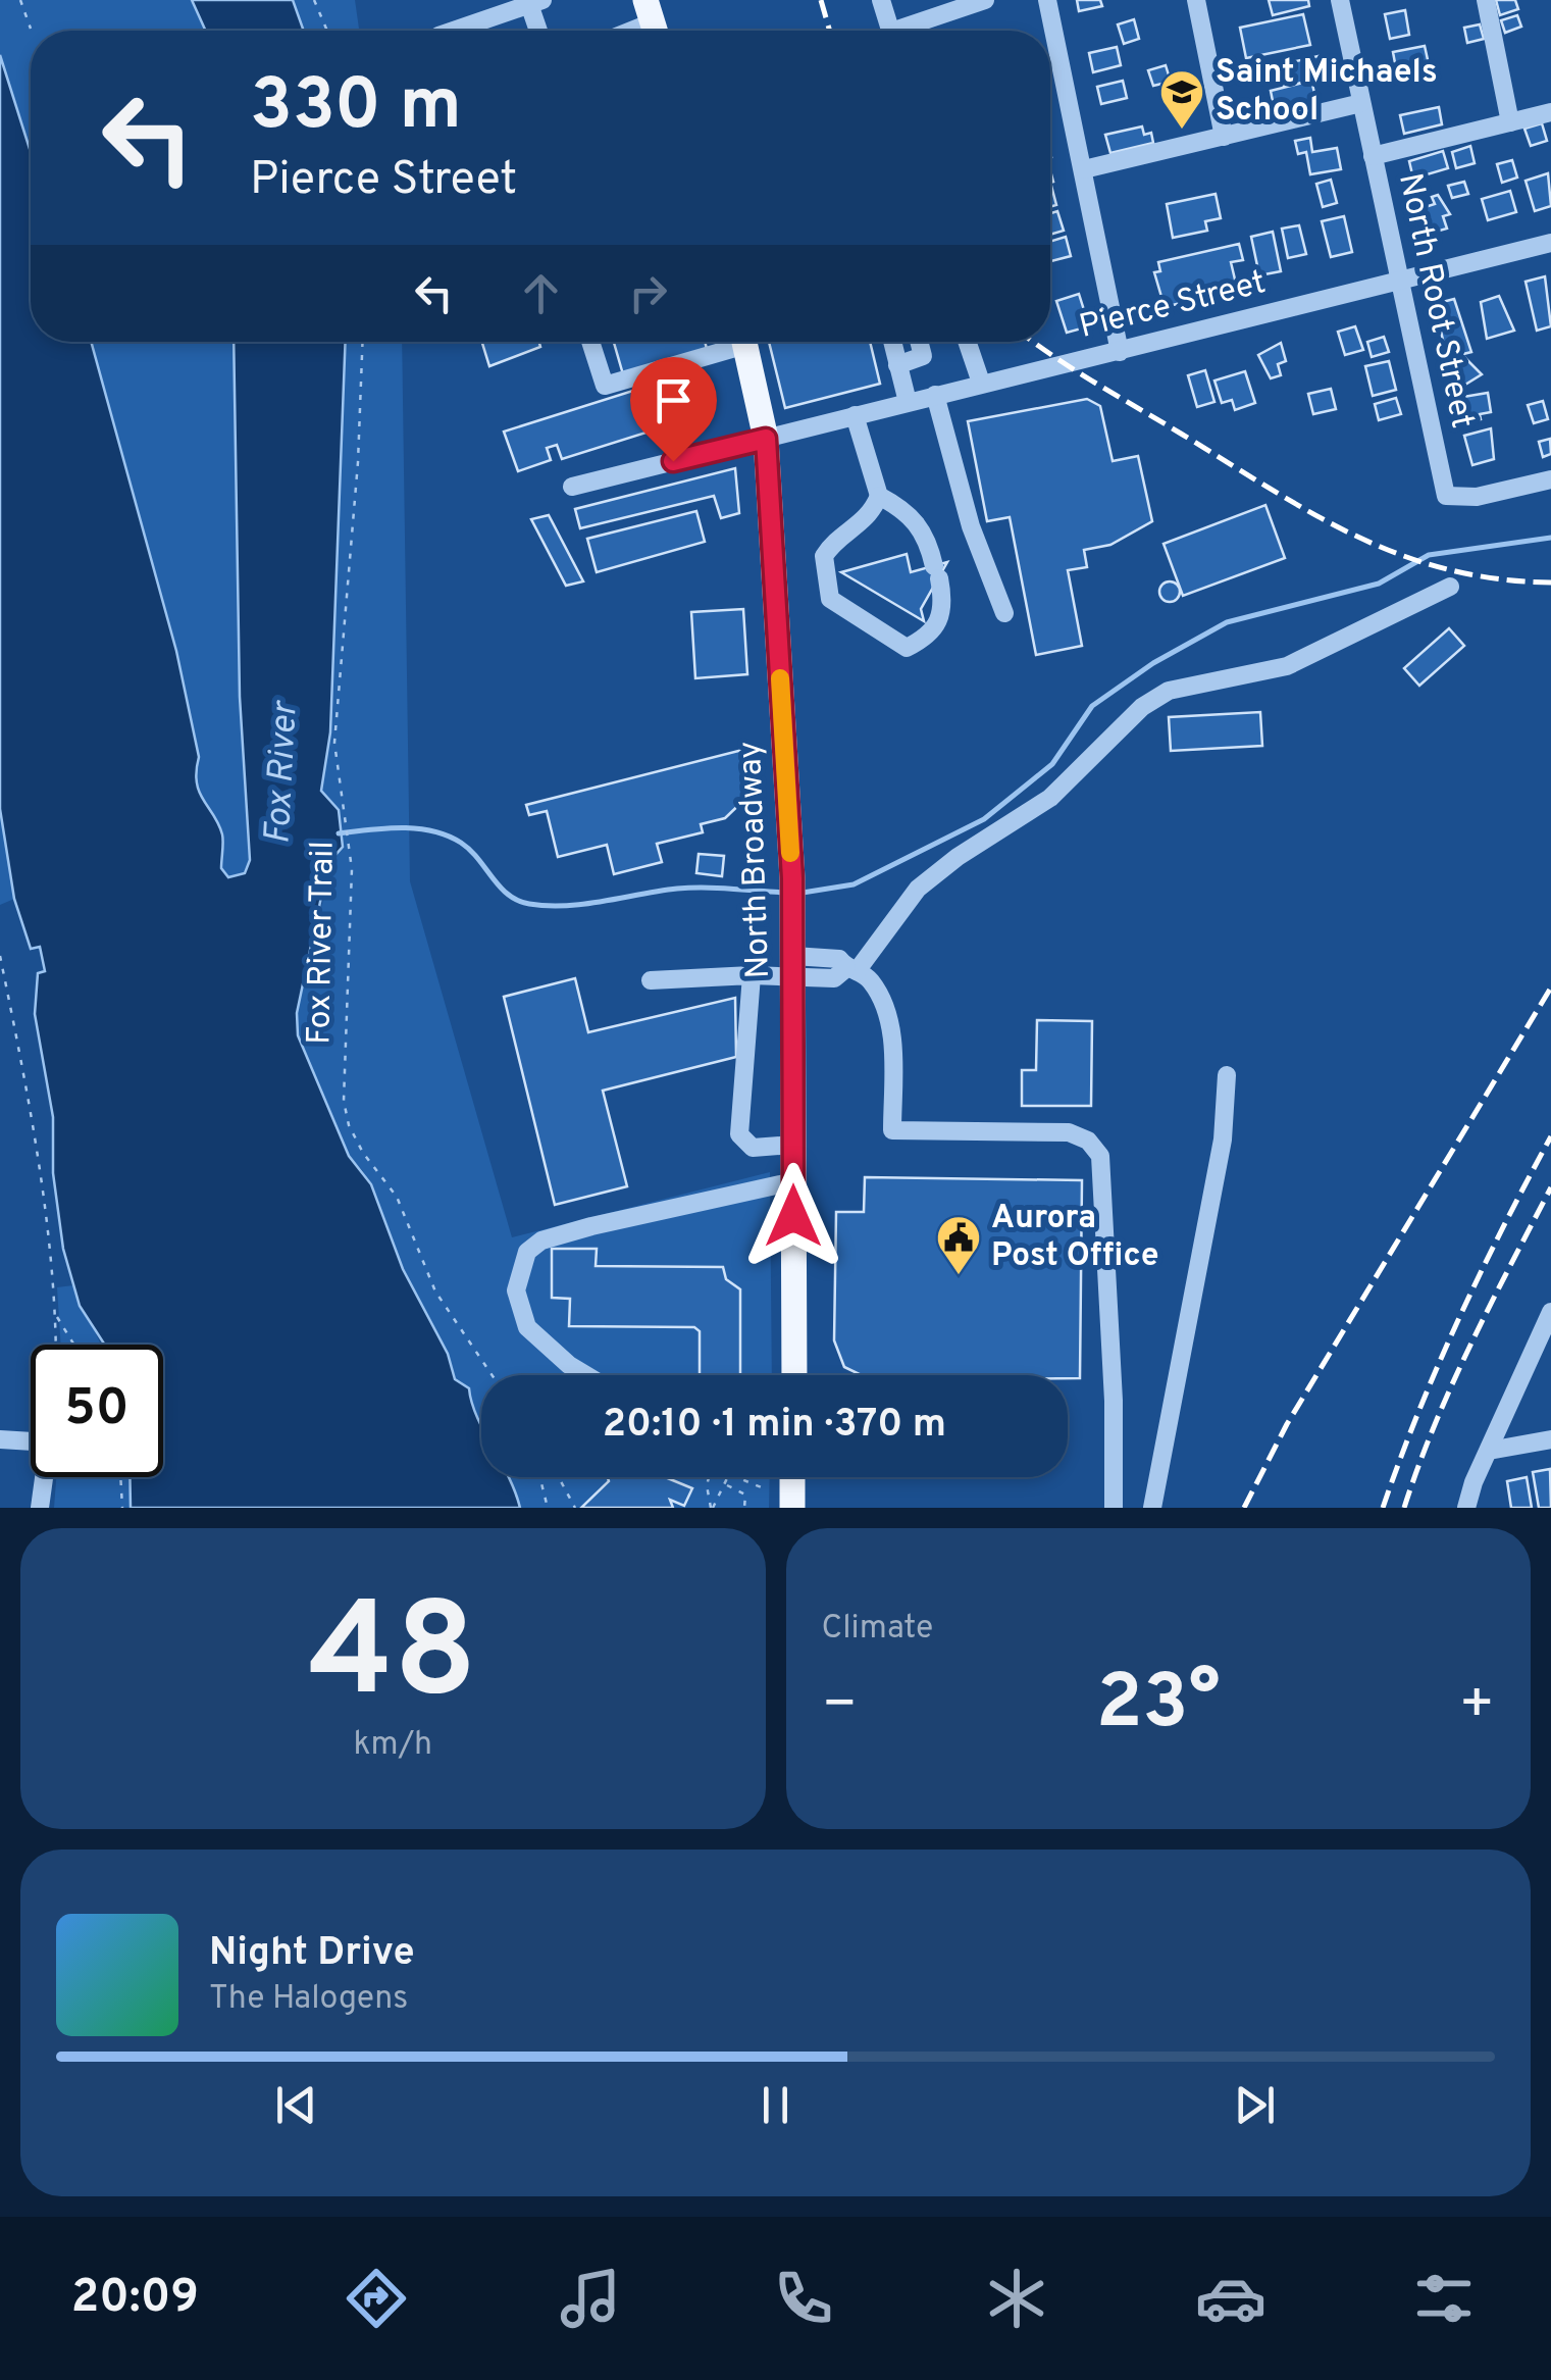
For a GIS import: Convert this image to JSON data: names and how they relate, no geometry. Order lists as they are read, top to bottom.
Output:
{
  "streets": {
    "main road": ["North Broadway"],
    "street": ["North Root Street", "Pierce Street"],
    "path": ["Fox River Trail"]
  },
  "crossings": [
    ["North Root Street", "Pierce Street"],
    ["Pierce Street", "North Broadway"]
  ],
  "water": ["Fox River"],
  "places": {
    "school or university": ["Saint Michaels School"],
    "public building": ["Aurora Post Office"]
  },
  "page": {
    "turn": ["330 m", "Pierce Street"],
    "limit": "50",
    "trip": "20:10 · 1 min · 370 m",
    "tile": [
      ["48", "km/h"],
      "Climate"
    ],
    "heat": ["−", "23°", "+"],
    "song": ["Night Drive", "The Halogens"],
    "tabs": "20:09"
  }
}
